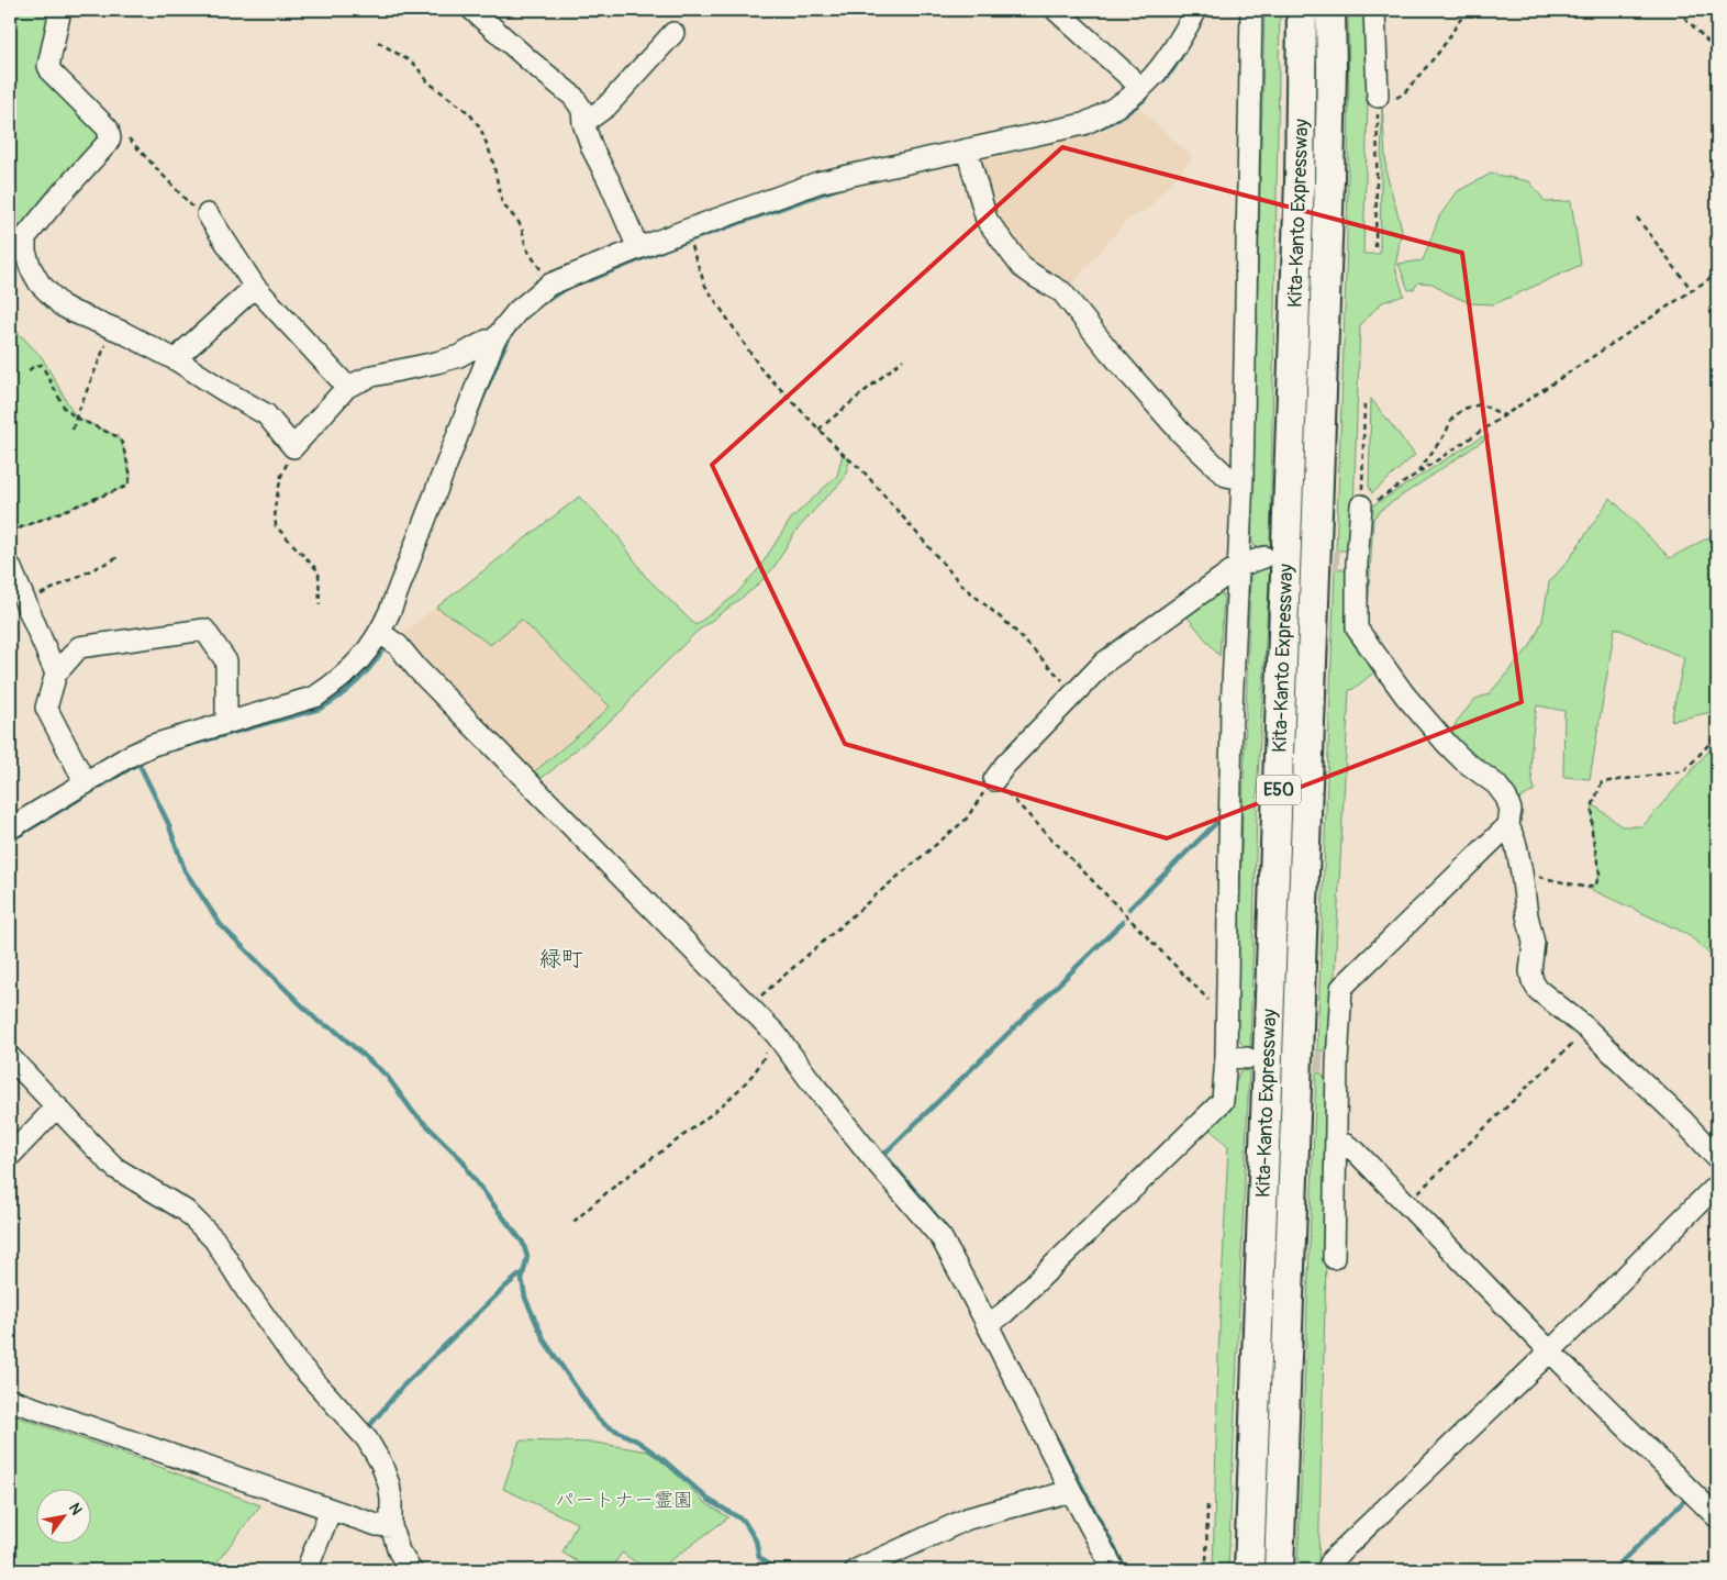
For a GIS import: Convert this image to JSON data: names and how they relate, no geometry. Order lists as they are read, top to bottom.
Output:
{
  "streets": {
    "highway": ["Kita-Kanto Expressway", "E50"]
  },
  "districts": ["緑町"],
  "parks": ["パートナー霊園"],
  "north": "top right"
}
